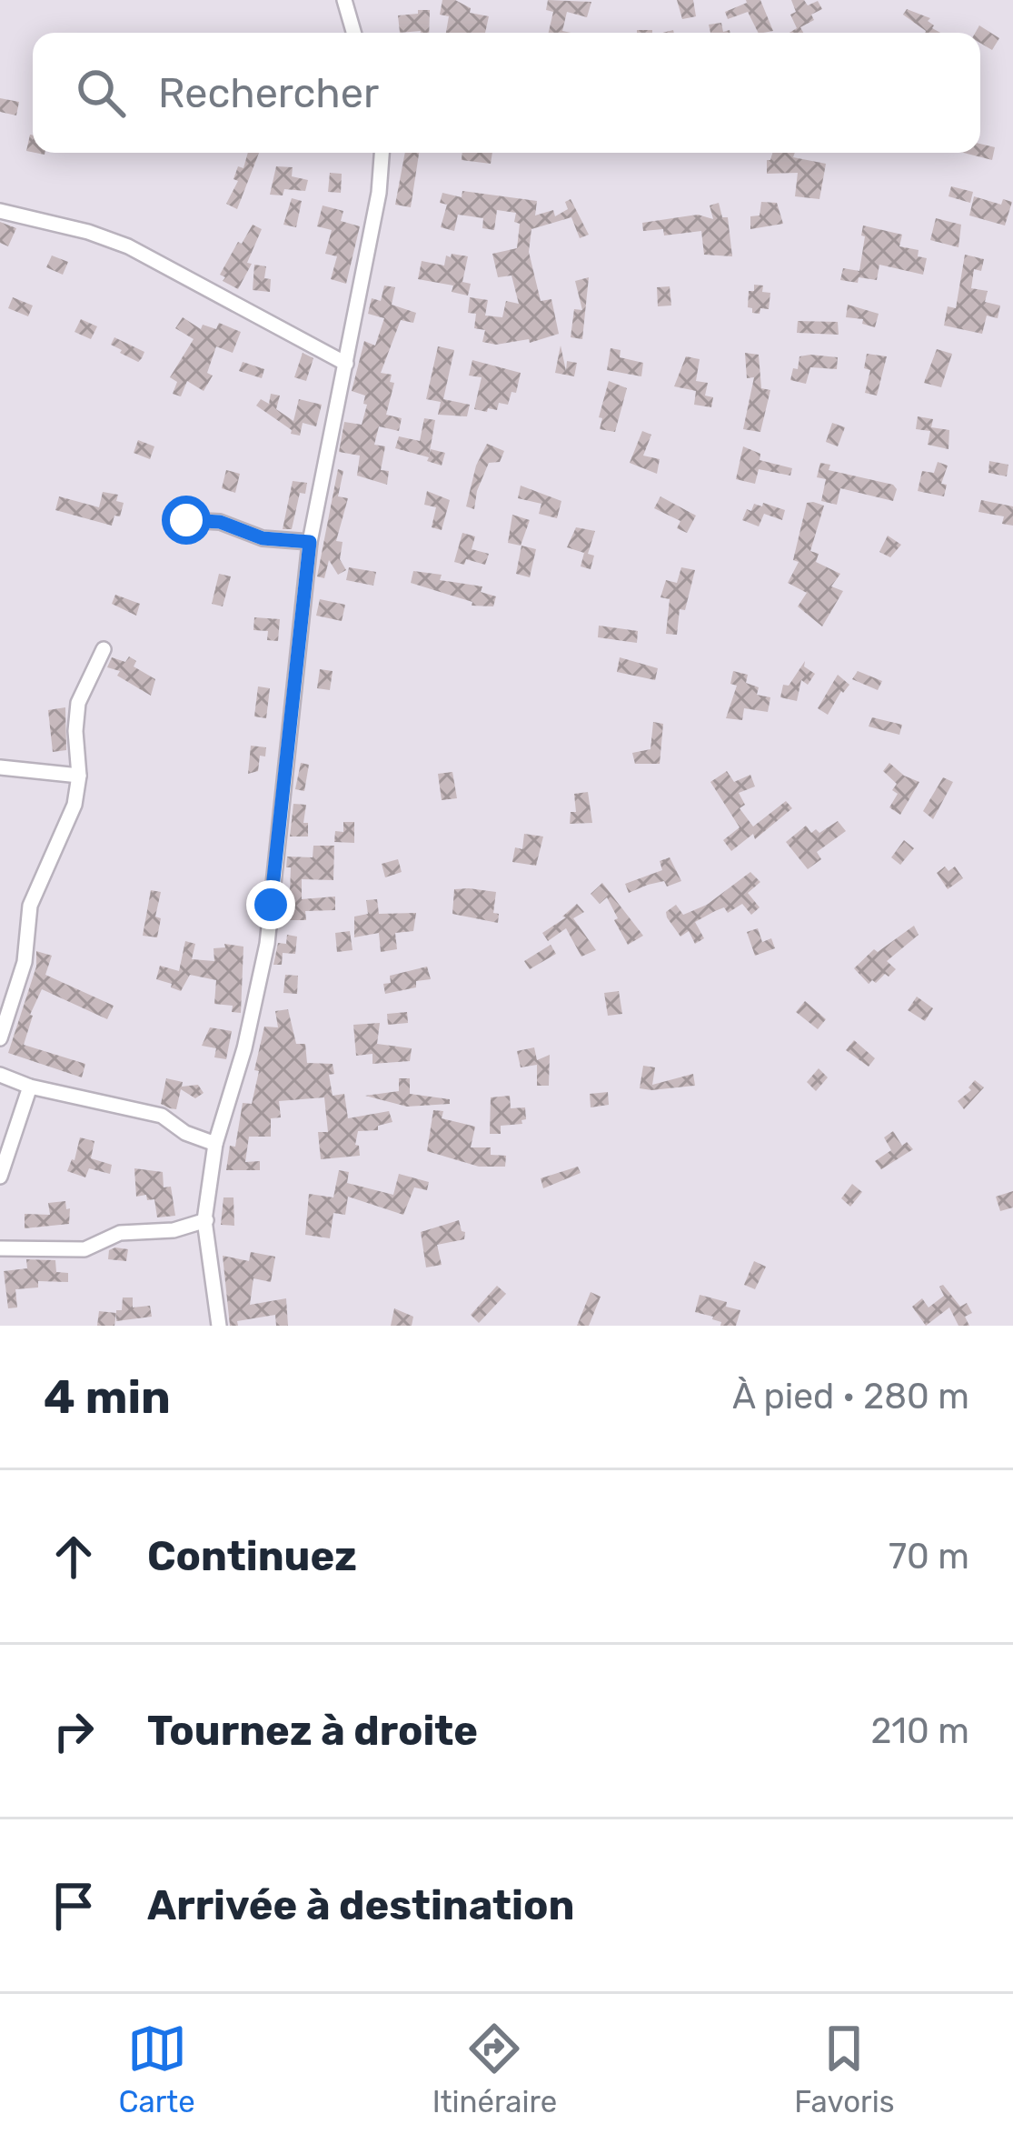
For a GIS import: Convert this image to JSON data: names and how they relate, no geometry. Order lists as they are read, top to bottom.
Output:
{
  "page": {
    "search": "Rechercher",
    "heading": ["4 min", "À pied · 280 m"],
    "list": [
      ["Continuez", "70 m"],
      ["Tournez à droite", "210 m"],
      "Arrivée à destination"
    ],
    "nav": ["Carte", "Itinéraire", "Favoris"]
  }
}
